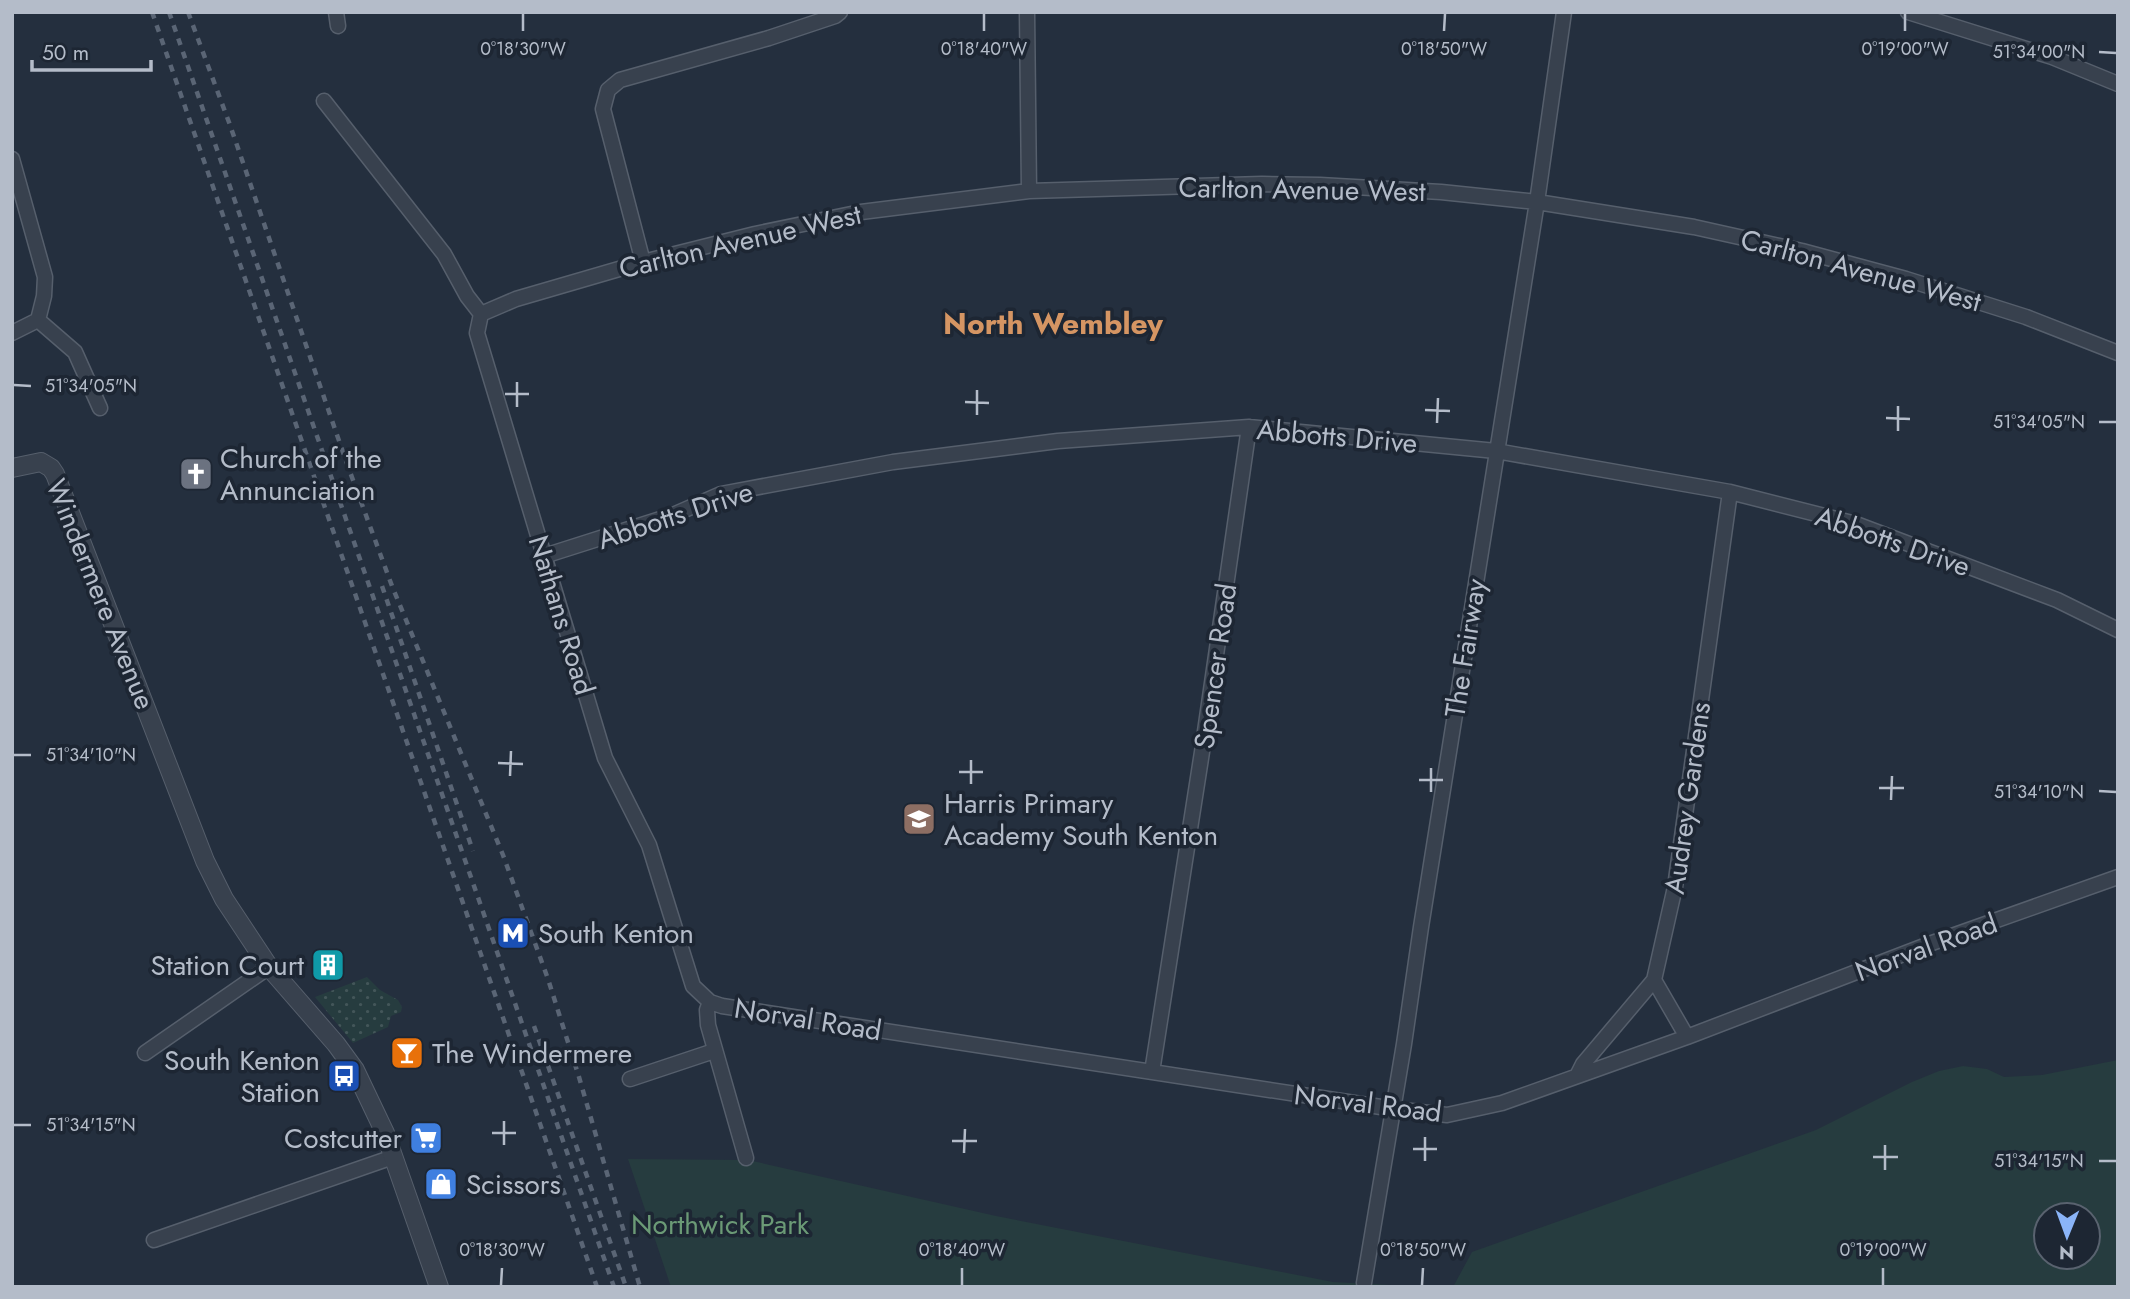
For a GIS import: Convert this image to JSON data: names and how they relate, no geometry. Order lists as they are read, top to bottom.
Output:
{
  "streets": {
    "street": [
      "Carlton Avenue West",
      "Abbotts Drive",
      "Windermere Avenue",
      "Nathans Road",
      "The Fairway",
      "Spencer Road",
      "Audrey Gardens",
      "Norval Road"
    ]
  },
  "crossings": [
    ["Carlton Avenue West", "Nathans Road"],
    ["Carlton Avenue West", "The Fairway"],
    ["Abbotts Drive", "Nathans Road"],
    ["Abbotts Drive", "The Fairway"],
    ["Abbotts Drive", "Spencer Road"],
    ["Abbotts Drive", "Audrey Gardens"],
    ["Nathans Road", "Norval Road"],
    ["The Fairway", "Norval Road"],
    ["Spencer Road", "Norval Road"],
    ["Audrey Gardens", "Norval Road"]
  ],
  "districts": ["North Wembley"],
  "parks": ["Northwick Park"],
  "places": {
    "church": ["Church of the Annunciation"],
    "school or university": ["Harris Primary Academy South Kenton"],
    "metro station": ["South Kenton"],
    "building": ["Station Court"],
    "bar": ["The Windermere"],
    "bus stop": ["South Kenton Station"],
    "supermarket": ["Costcutter"],
    "shop": ["Scissors"]
  },
  "scale_bar": "50 m",
  "north": "bottom",
  "coordinates": [
    "0°18'30\"W",
    "0°18'40\"W",
    "0°18'50\"W",
    "0°19'00\"W",
    "51°34'00\"N",
    "51°34'05\"N",
    "51°34'10\"N",
    "51°34'15\"N"
  ]
}
